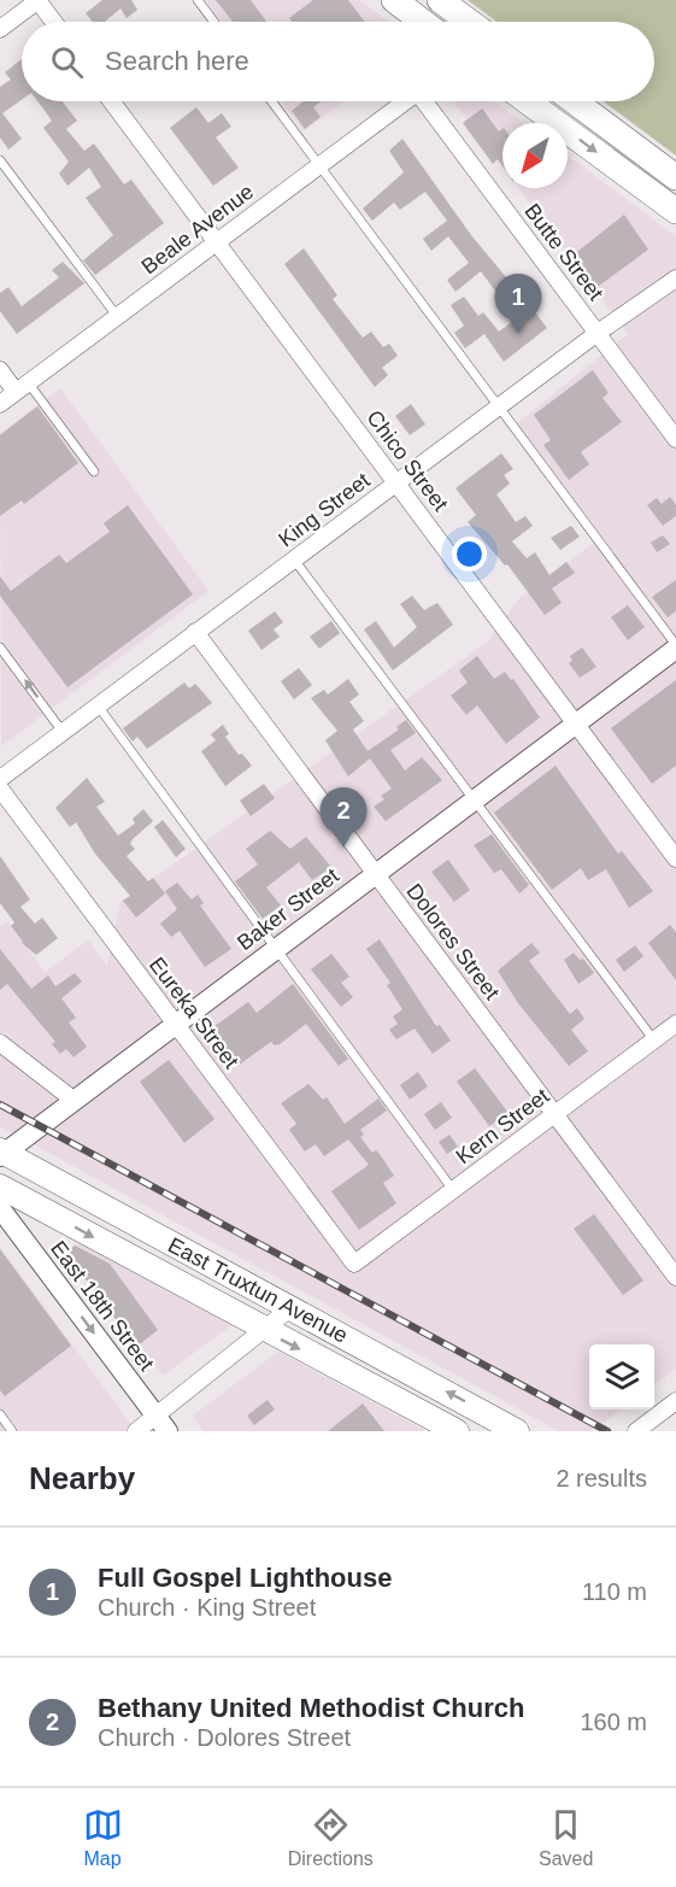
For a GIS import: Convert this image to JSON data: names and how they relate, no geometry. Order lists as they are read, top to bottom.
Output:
{
  "streets": {
    "main road": ["East Truxtun Avenue"],
    "street": [
      "Beale Avenue",
      "Butte Street",
      "Chico Street",
      "King Street",
      "Baker Street",
      "Dolores Street",
      "Eureka Street",
      "Kern Street",
      "East 18th Street"
    ]
  },
  "crossings": [
    ["Beale Avenue", "Chico Street"],
    ["Butte Street", "King Street"],
    ["Chico Street", "King Street"],
    ["Chico Street", "Baker Street"],
    ["King Street", "Dolores Street"],
    ["Baker Street", "Dolores Street"],
    ["Baker Street", "Eureka Street"],
    ["Baker Street", "East Truxtun Avenue"],
    ["Dolores Street", "Kern Street"],
    ["Eureka Street", "Kern Street"]
  ],
  "one_way": ["East 18th Street"],
  "north": "bottom left",
  "page": {
    "search": "Search here",
    "pins": ["1", "2"],
    "heading": ["Nearby", "2 results"],
    "list": [
      {
        "mark": "1",
        "name": "Full Gospel Lighthouse",
        "note": "Church · King Street",
        "value": "110 m"
      },
      {
        "mark": "2",
        "name": "Bethany United Methodist Church",
        "note": "Church · Dolores Street",
        "value": "160 m"
      }
    ],
    "nav": ["Map", "Directions", "Saved"]
  }
}
